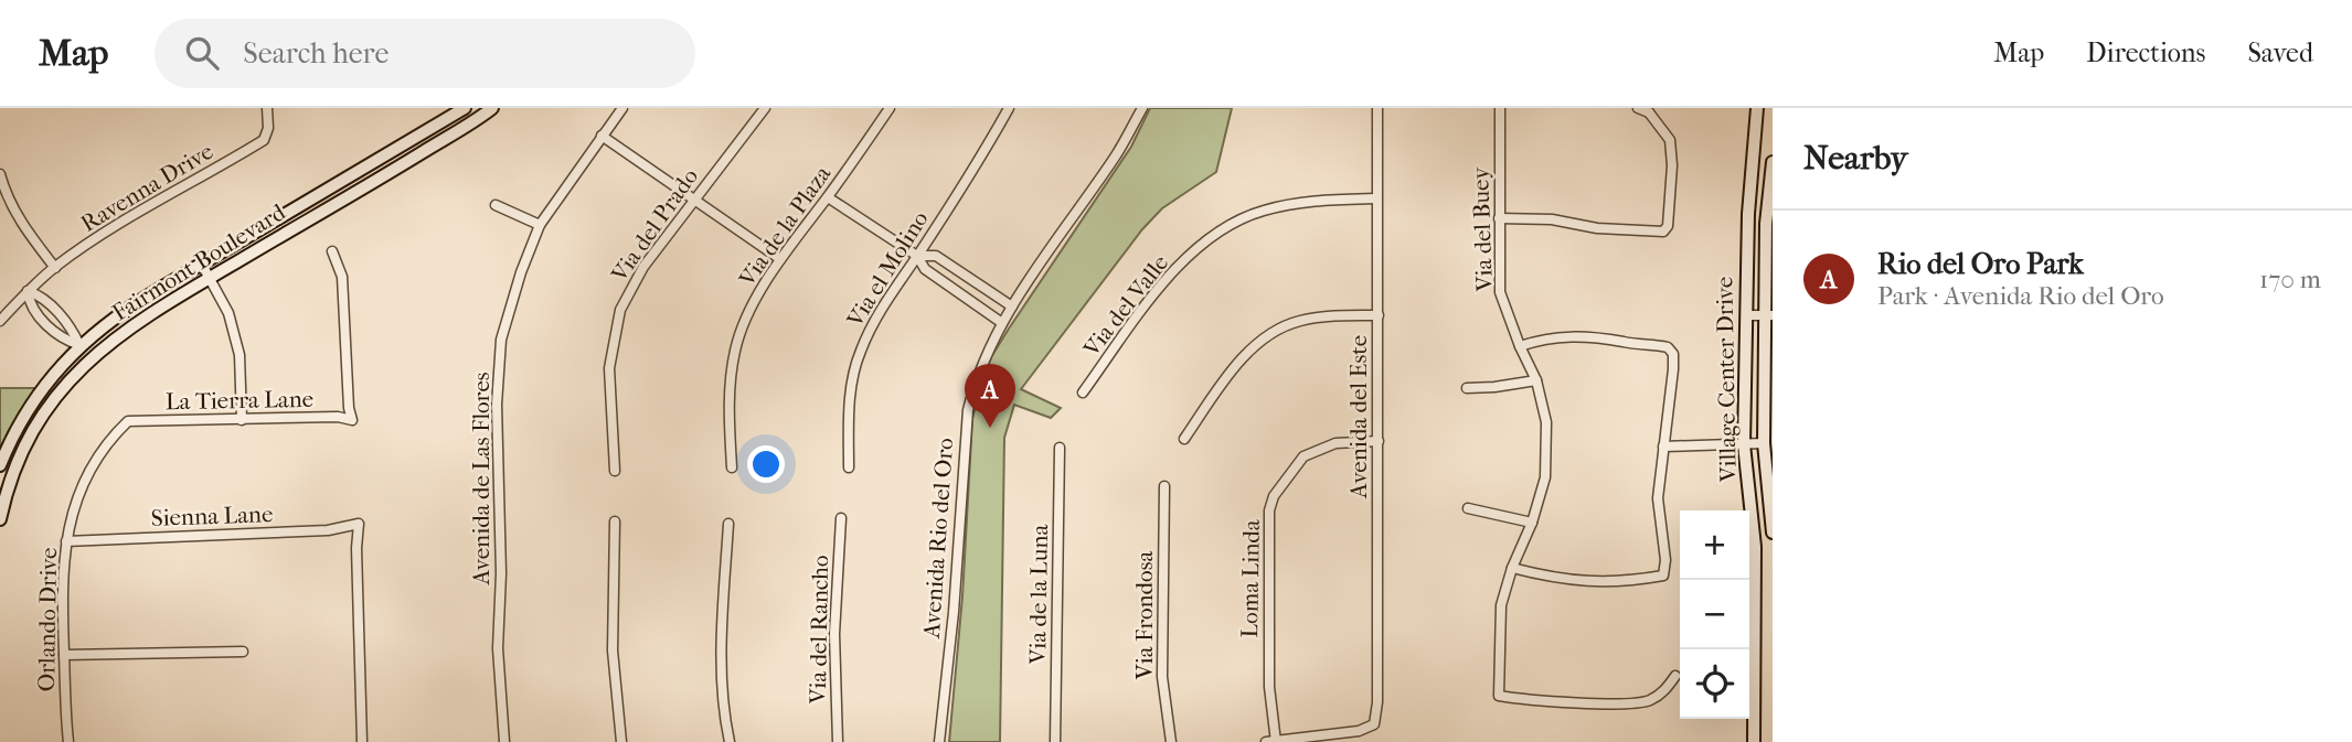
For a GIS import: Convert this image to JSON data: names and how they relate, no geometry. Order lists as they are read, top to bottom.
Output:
{
  "streets": {
    "main road": ["Fairmont Boulevard", "Village Center Drive"],
    "street": [
      "Ravenna Drive",
      "Via del Prado",
      "Via de la Plaza",
      "Via del Buey",
      "Via el Molino",
      "Via del Valle",
      "La Tierra Lane",
      "Avenida del Este",
      "Avenida de Las Flores",
      "Sienna Lane",
      "Avenida Rio del Oro",
      "Loma Linda",
      "Via de la Luna",
      "Via Frondosa",
      "Orlando Drive",
      "Via del Rancho"
    ]
  },
  "crossings": [
    ["Via del Valle", "Avenida del Este"],
    ["La Tierra Lane", "Orlando Drive"],
    ["Avenida del Este", "Loma Linda"],
    ["Sienna Lane", "Orlando Drive"]
  ],
  "page": {
    "header": "Map",
    "search": "Search here",
    "nav": ["Map", "Directions", "Saved"],
    "heading": "Nearby",
    "list": [
      {
        "mark": "A",
        "name": "Rio del Oro Park",
        "note": "Park · Avenida Rio del Oro",
        "value": "170 m"
      }
    ],
    "pins": "A",
    "map_buttons": ["+", "−"]
  }
}
